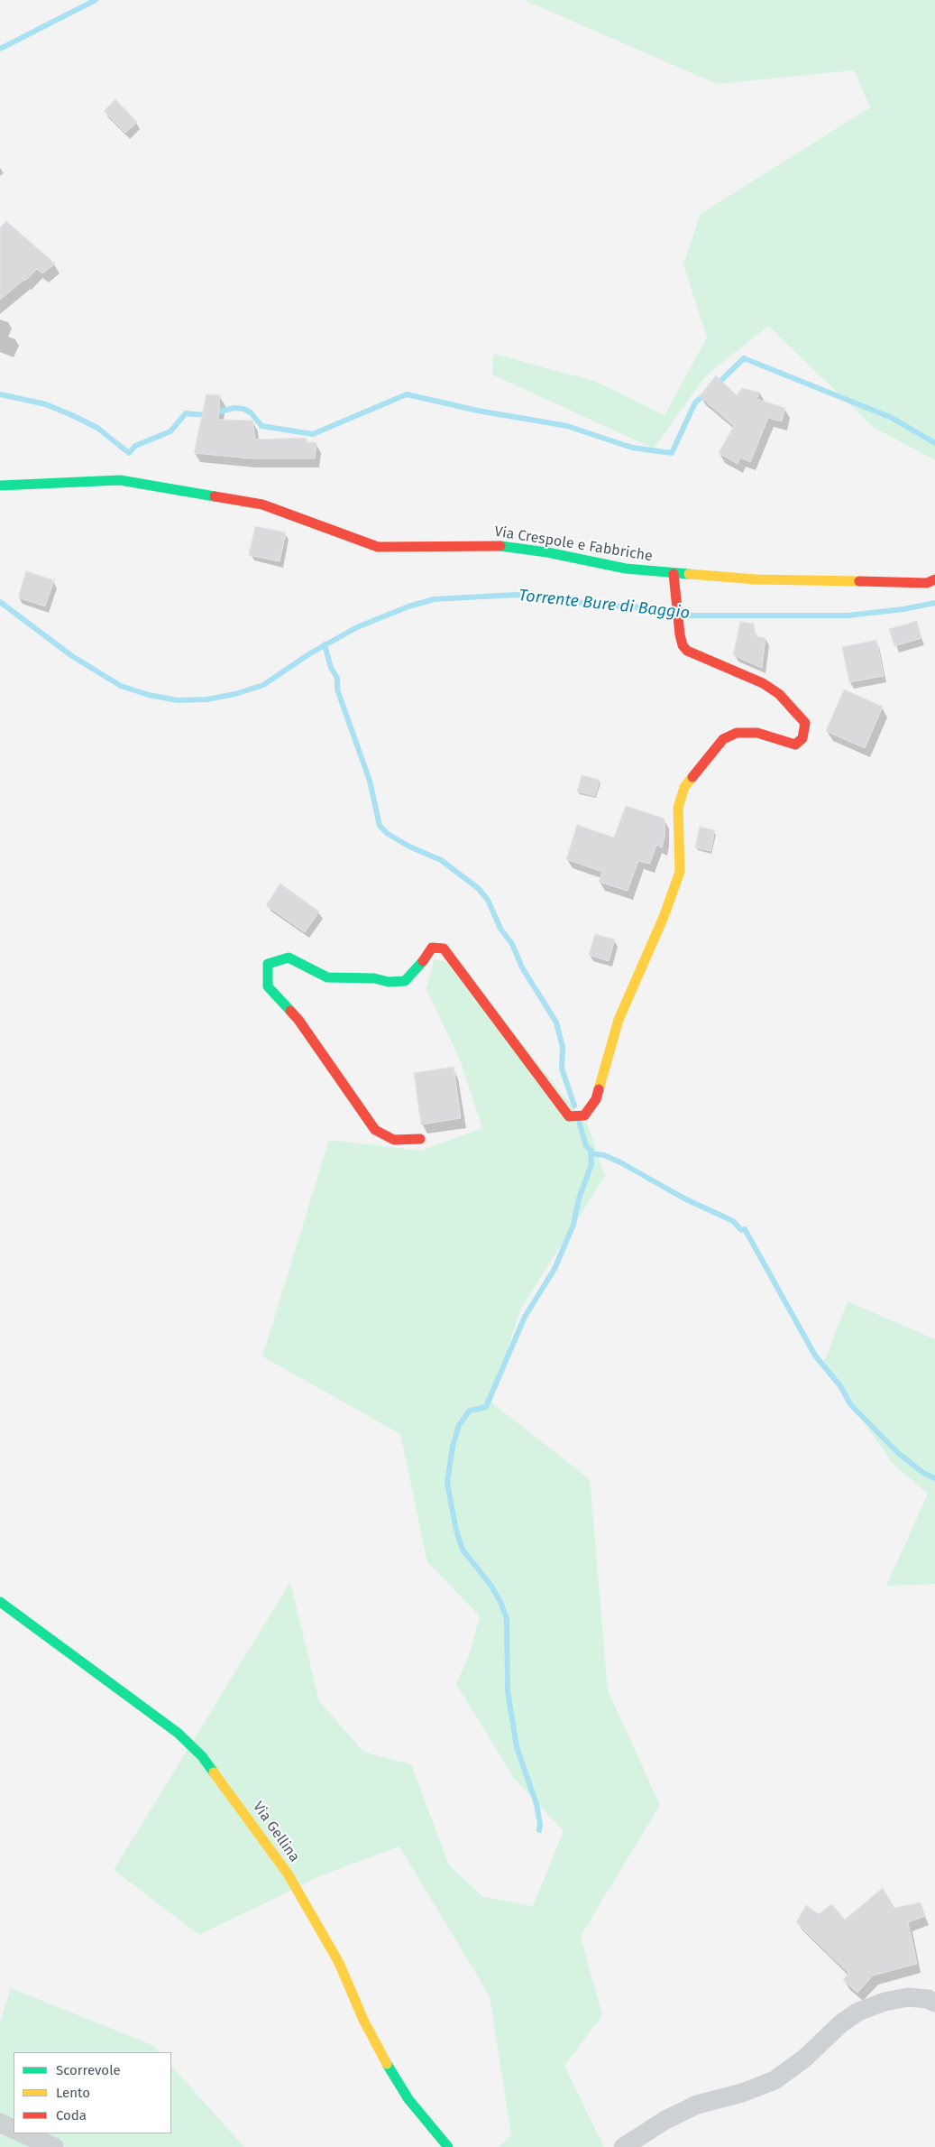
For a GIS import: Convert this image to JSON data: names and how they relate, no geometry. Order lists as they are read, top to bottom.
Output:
{
  "streets": {
    "street": ["Via Crespole e Fabbriche", "Via Gellina"]
  },
  "water": ["Torrente Bure di Baggio"],
  "legend": ["Scorrevole", "Lento", "Coda"]
}
